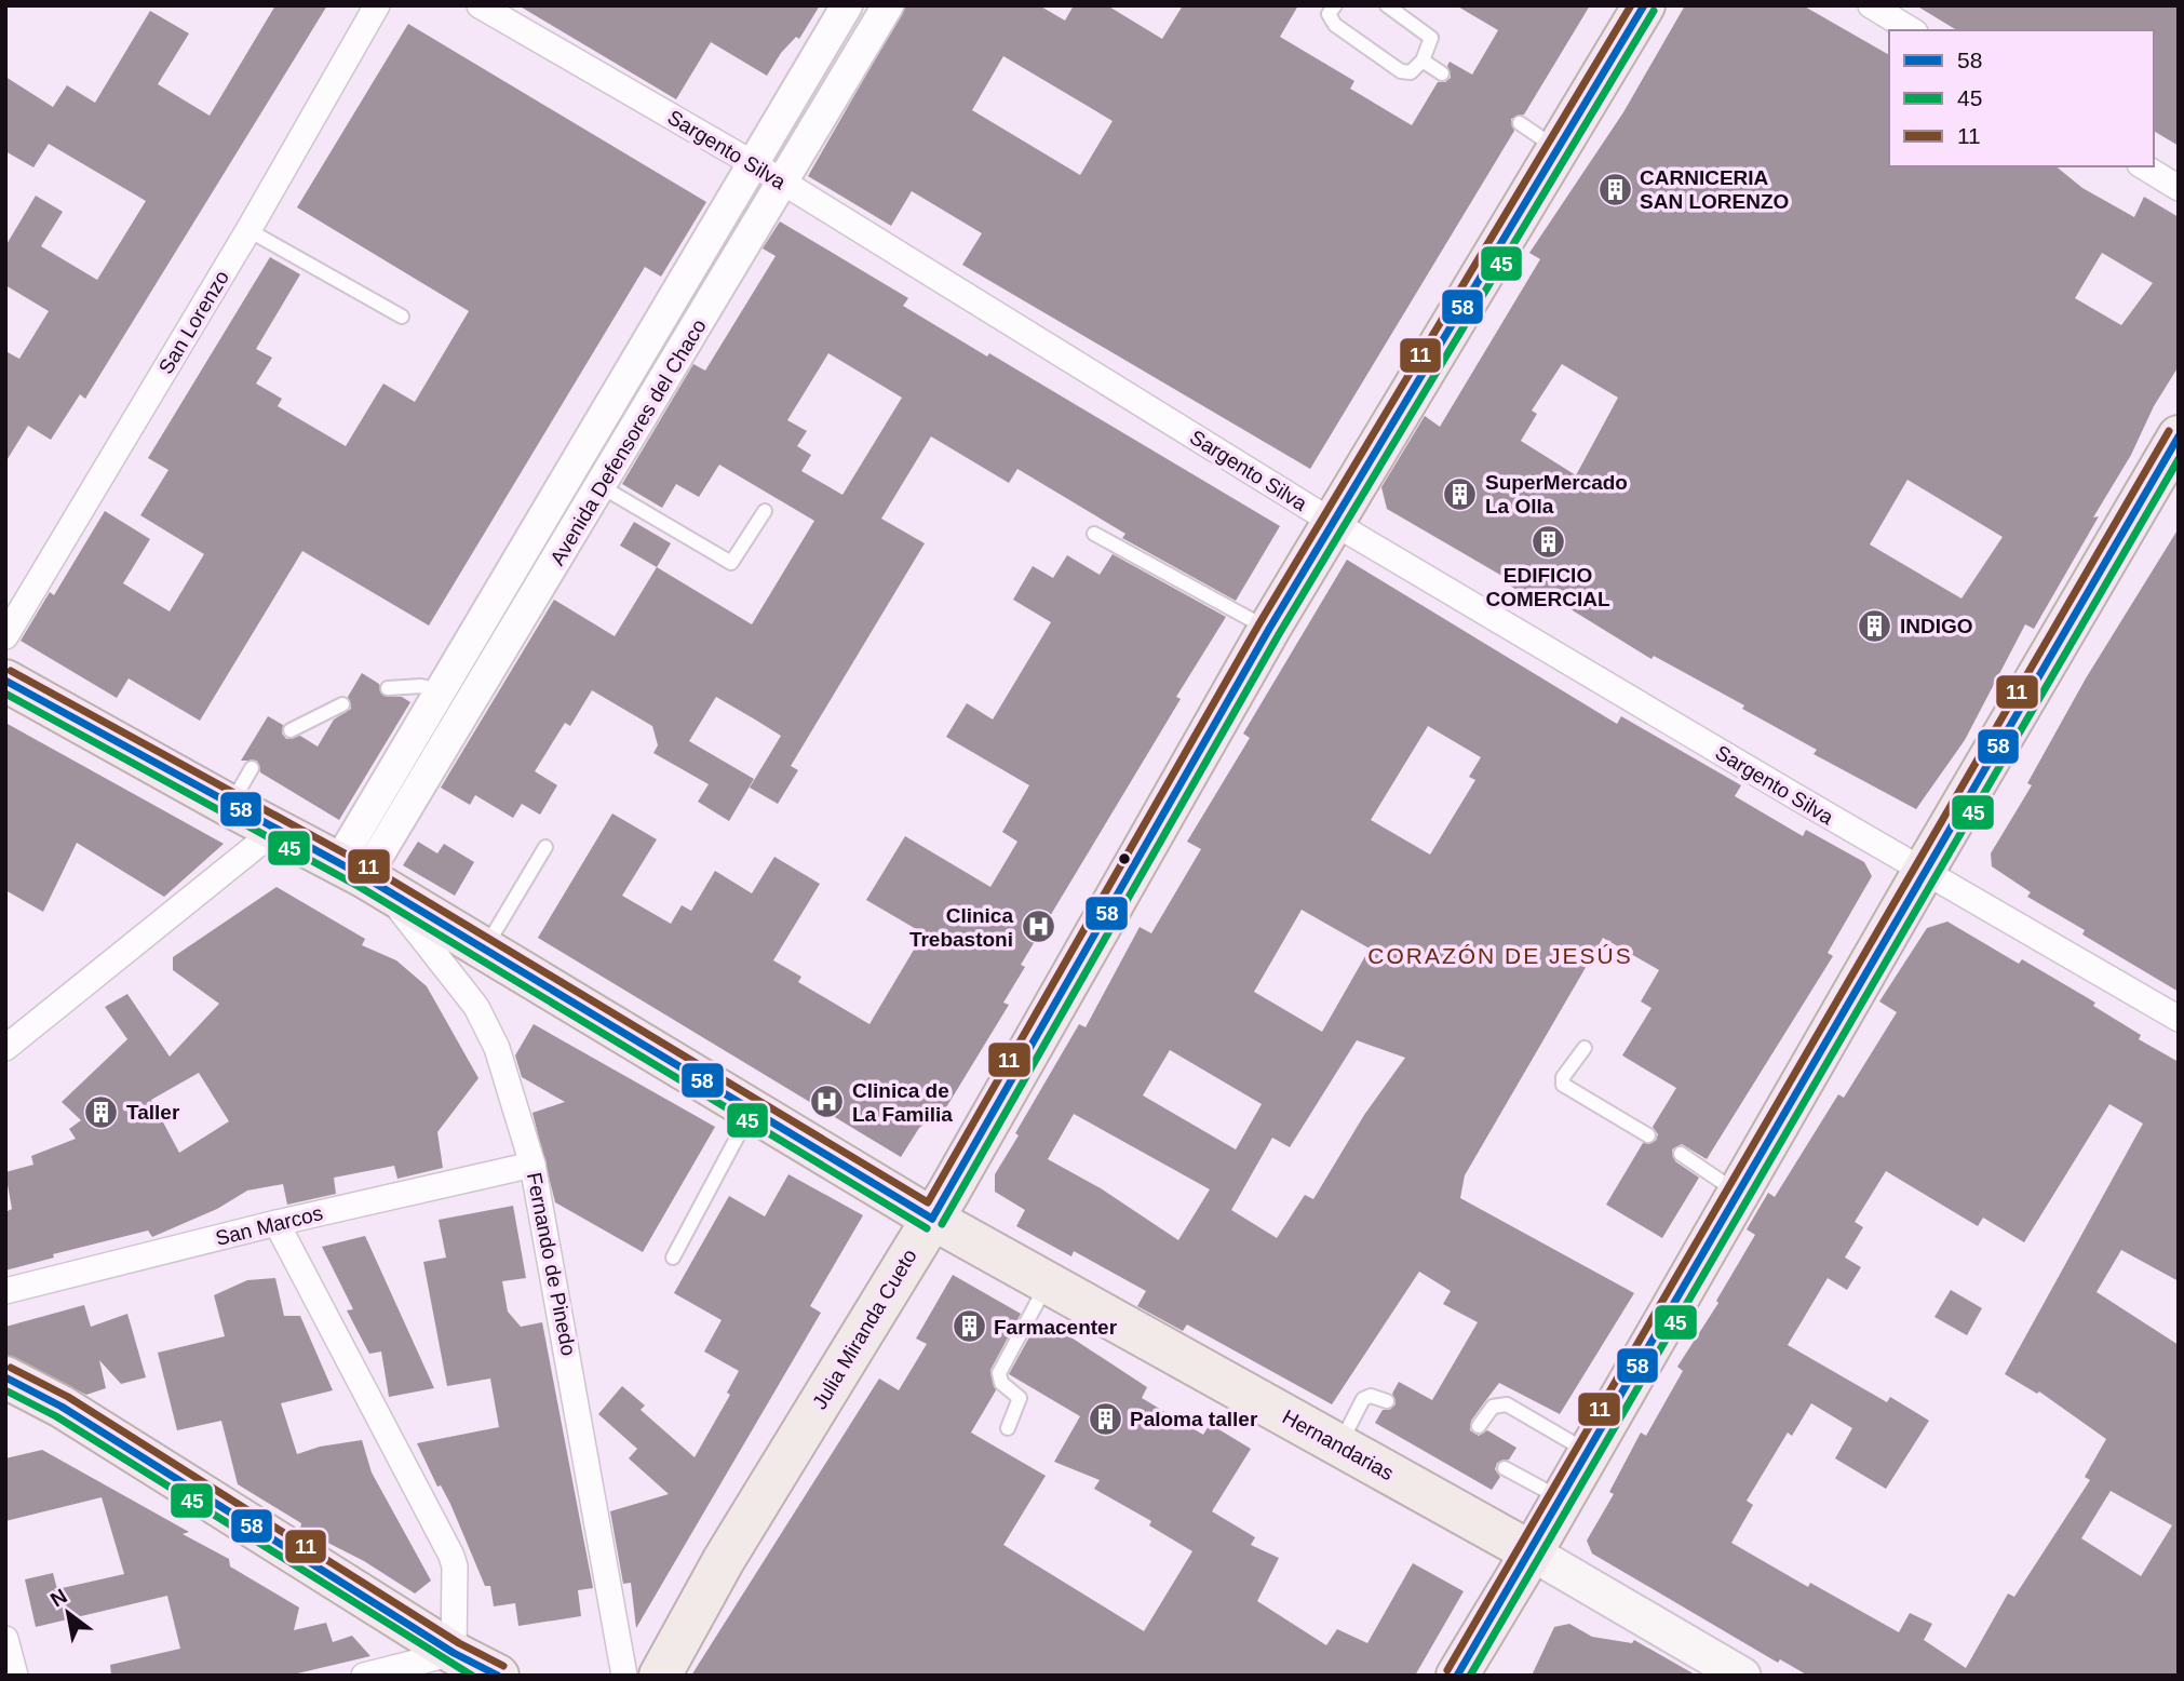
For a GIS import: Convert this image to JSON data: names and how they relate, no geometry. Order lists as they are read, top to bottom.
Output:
{
  "streets": {
    "highway": ["Julia Miranda Cueto", "Hernandarias"],
    "street": [
      "Sargento Silva",
      "San Lorenzo",
      "Avenida Defensores del Chaco",
      "San Marcos",
      "Fernando de Pinedo"
    ]
  },
  "crossings": [
    ["Sargento Silva", "Avenida Defensores del Chaco"],
    ["Sargento Silva", "Julia Miranda Cueto"],
    ["Avenida Defensores del Chaco", "Fernando de Pinedo"],
    ["Avenida Defensores del Chaco", "Hernandarias"],
    ["San Marcos", "Fernando de Pinedo"],
    ["Fernando de Pinedo", "Hernandarias"],
    ["Julia Miranda Cueto", "Hernandarias"]
  ],
  "districts": ["CORAZÓN DE JESÚS"],
  "places": {
    "building": [
      "CARNICERIA SAN LORENZO",
      "SuperMercado La Olla",
      "EDIFICIO COMERCIAL",
      "INDIGO",
      "Taller",
      "Farmacenter",
      "Paloma taller"
    ],
    "hospital": ["Clinica Trebastoni", "Clinica de La Familia"]
  },
  "lines": ["transit line 58", "transit line 11", "transit line 45"],
  "legend": ["58", "45", "11"],
  "north": "top left"
}
